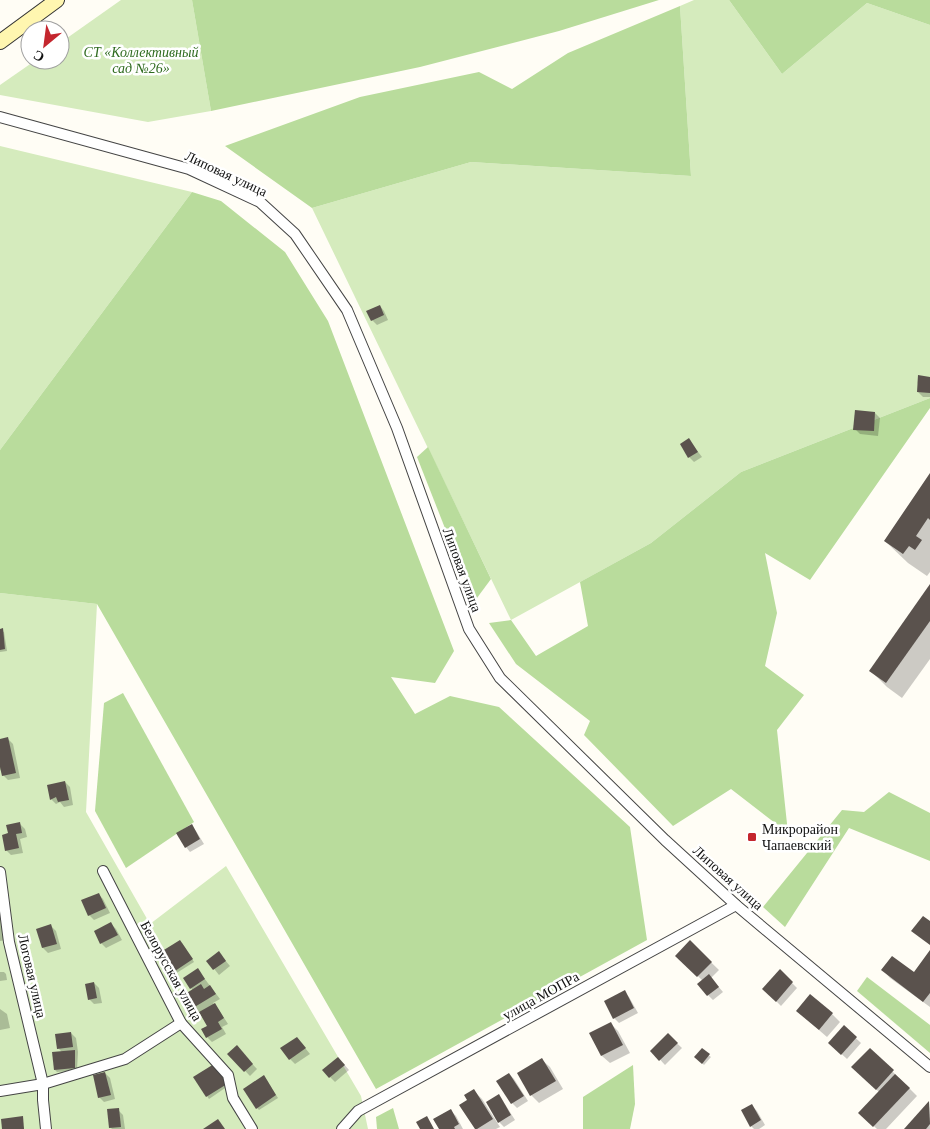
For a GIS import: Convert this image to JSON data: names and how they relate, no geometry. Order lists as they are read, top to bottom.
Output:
{
  "streets": {
    "street": [
      "Липовая улица",
      "Белорусская улица",
      "Логовая улица",
      "улица МОПРа"
    ]
  },
  "crossings": [
    ["Липовая улица", "улица МОПРа"]
  ],
  "parks": ["СТ «Коллективный сад №26»"],
  "places": {
    "transit": ["Микрорайон Чапаевский"]
  },
  "north": "bottom left"
}
